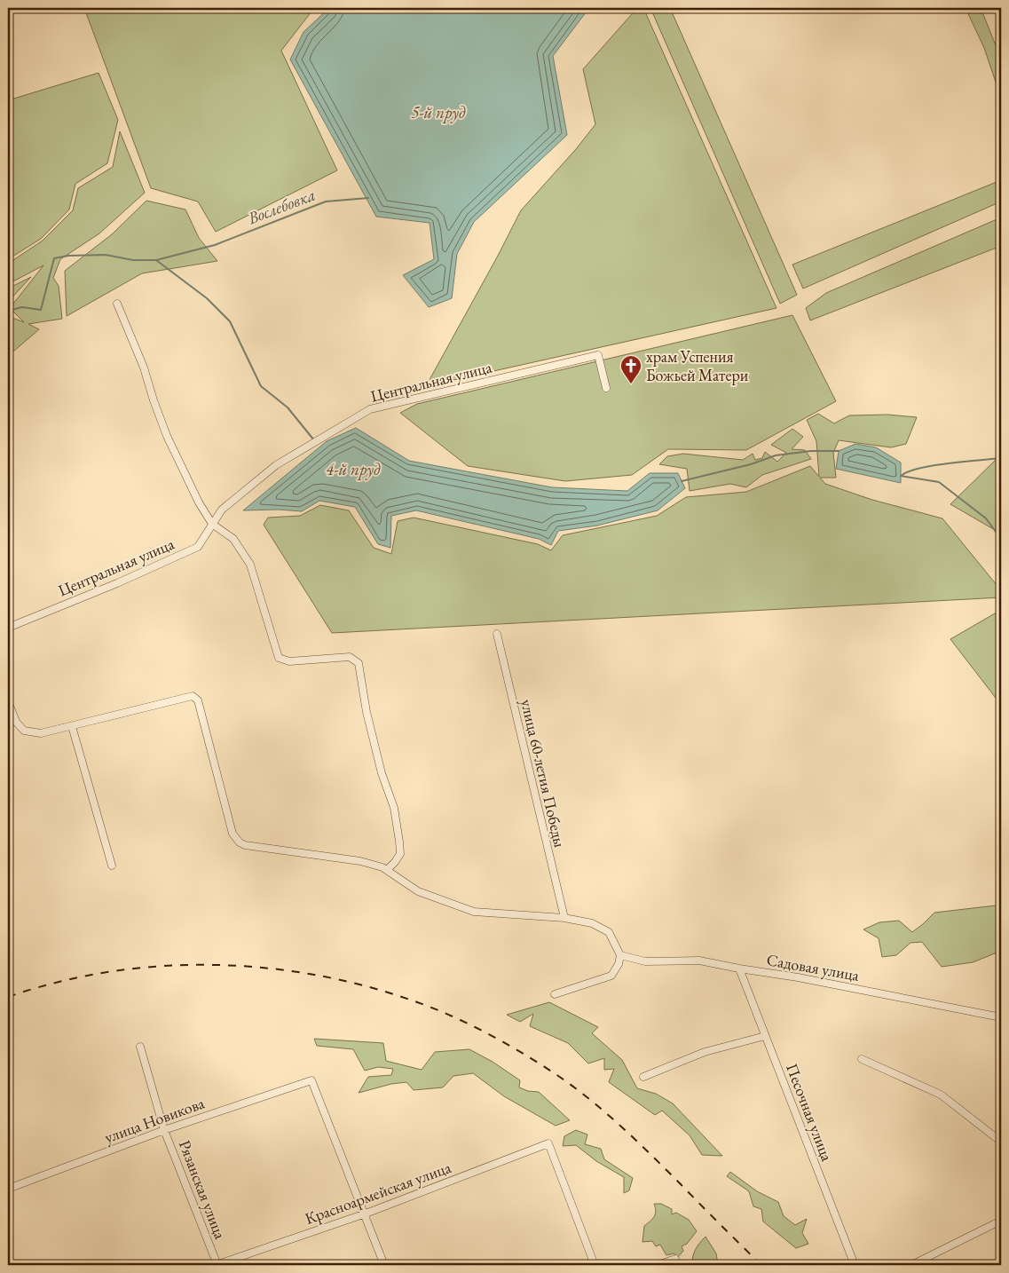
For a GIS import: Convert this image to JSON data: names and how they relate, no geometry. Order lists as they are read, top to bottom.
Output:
{
  "streets": {
    "street": [
      "Центральная улица",
      "улица 60-летия Победы",
      "Садовая улица",
      "Песочная улица",
      "улица Новикова",
      "Рязанская улица",
      "Красноармейская улица"
    ]
  },
  "crossings": [
    ["Садовая улица", "Песочная улица"],
    ["улица Новикова", "Рязанская улица"],
    ["улица Новикова", "Красноармейская улица"],
    ["Рязанская улица", "Красноармейская улица"]
  ],
  "water": ["5-й пруд", "Вослебовка", "4-й пруд"],
  "places": {
    "church": ["храм Успения Божьей Матери"]
  }
}
